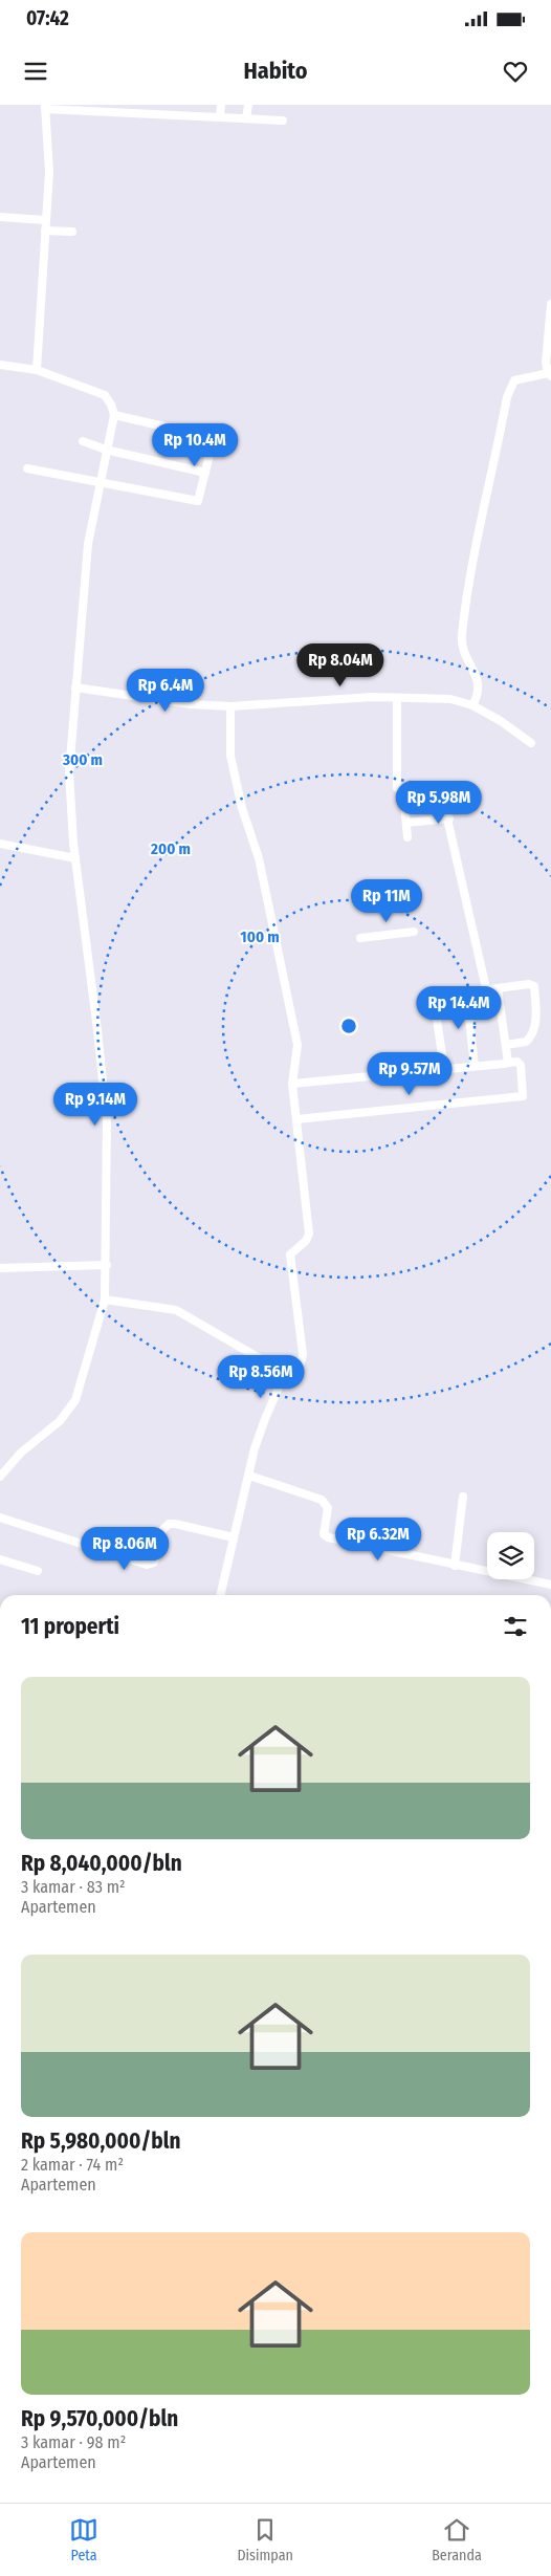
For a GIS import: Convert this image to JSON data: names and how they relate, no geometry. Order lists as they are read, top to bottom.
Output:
{
  "page": {
    "status": "07:42",
    "header": "Habito",
    "price": [
      "Rp 10.4M",
      "Rp 8.04M",
      "Rp 6.4M",
      "Rp 5.98M",
      "Rp 11M",
      "Rp 14.4M",
      "Rp 9.57M",
      "Rp 9.14M",
      "Rp 8.56M",
      "Rp 6.32M",
      "Rp 8.06M"
    ],
    "heading": "11 properti",
    "list": [
      {
        "name": "Rp 8,040,000/bln",
        "note": "3 kamar · 83 m² · Apartemen"
      },
      {
        "name": "Rp 5,980,000/bln",
        "note": "2 kamar · 74 m² · Apartemen"
      },
      {
        "name": "Rp 9,570,000/bln",
        "note": "3 kamar · 98 m² · Apartemen"
      }
    ],
    "tabs": ["Peta", "Disimpan", "Beranda"]
  },
  "rings": ["300 m", "200 m", "100 m"]
}
